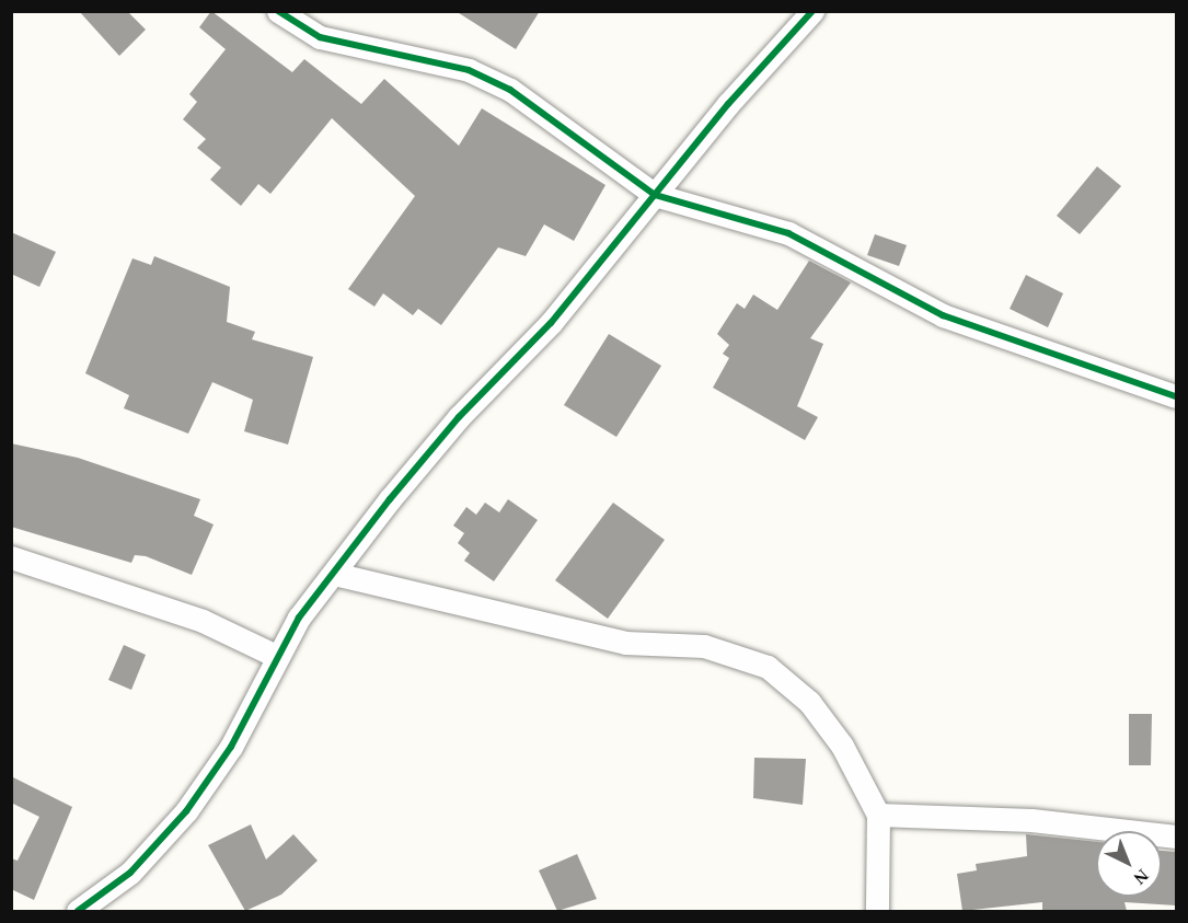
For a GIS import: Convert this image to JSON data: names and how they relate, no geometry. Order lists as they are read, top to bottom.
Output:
{
  "north": "bottom right"
}
